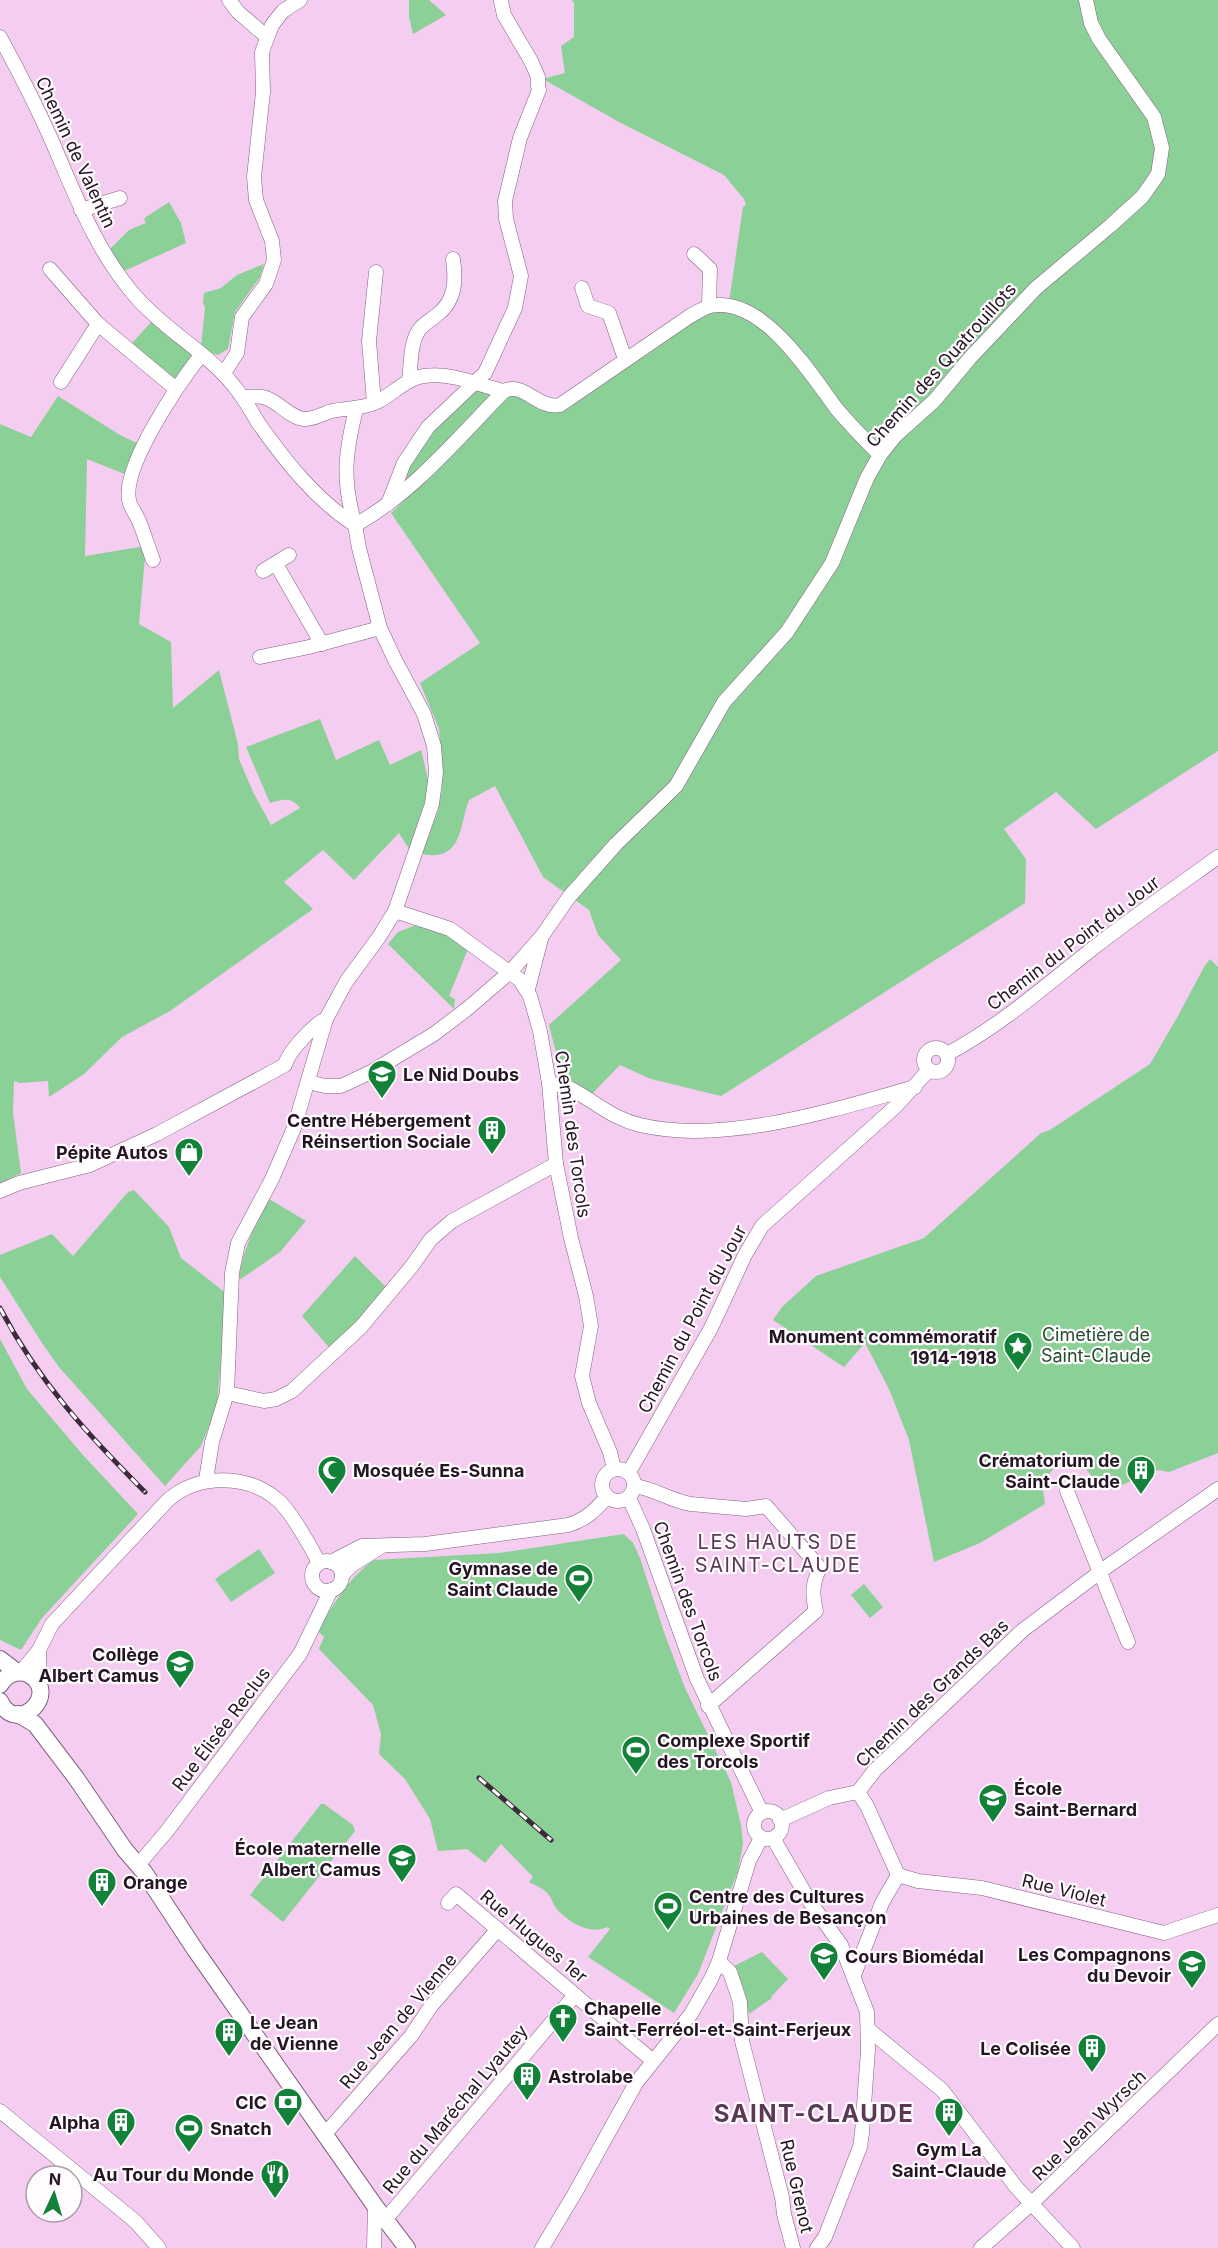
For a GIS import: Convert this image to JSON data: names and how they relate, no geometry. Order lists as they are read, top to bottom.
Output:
{
  "streets": {
    "street": [
      "Chemin de Valentin",
      "Chemin des Quatrouillots",
      "Chemin du Point du Jour",
      "Chemin des Torcols",
      "Chemin des Grands Bas",
      "Rue Élisée Reclus",
      "Rue Violet",
      "Rue Hugues 1er",
      "Rue Jean de Vienne",
      "Rue du Maréchal Lyautey",
      "Rue Jean Wyrsch",
      "Rue Grenot"
    ]
  },
  "crossings": [
    ["Chemin des Quatrouillots", "Chemin des Torcols"],
    ["Chemin du Point du Jour", "Chemin des Torcols"],
    ["Chemin des Torcols", "Chemin des Grands Bas"],
    ["Rue Hugues 1er", "Rue Jean de Vienne"],
    ["Rue Hugues 1er", "Rue du Maréchal Lyautey"]
  ],
  "districts": ["LES HAUTS DE SAINT-CLAUDE", "SAINT-CLAUDE"],
  "parks": ["Cimetière de Saint-Claude"],
  "places": {
    "school or university": [
      "Le Nid Doubs",
      "Collège Albert Camus",
      "École Saint-Bernard",
      "École maternelle Albert Camus",
      "Cours Biomédal",
      "Les Compagnons du Devoir"
    ],
    "building": [
      "Centre Hébergement Réinsertion Sociale",
      "Crématorium de Saint-Claude",
      "Orange",
      "Le Jean de Vienne",
      "Le Colisée",
      "Astrolabe",
      "Gym La Saint-Claude",
      "Alpha"
    ],
    "shop": ["Pépite Autos"],
    "place": ["Monument commémoratif 1914-1918"],
    "mosque": ["Mosquée Es-Sunna"],
    "sports": [
      "Gymnase de Saint Claude",
      "Complexe Sportif des Torcols",
      "Centre des Cultures Urbaines de Besançon",
      "Snatch"
    ],
    "church": ["Chapelle Saint-Ferréol-et-Saint-Ferjeux"],
    "bank": ["CIC"],
    "restaurant": ["Au Tour du Monde"]
  },
  "north": "top"
}
